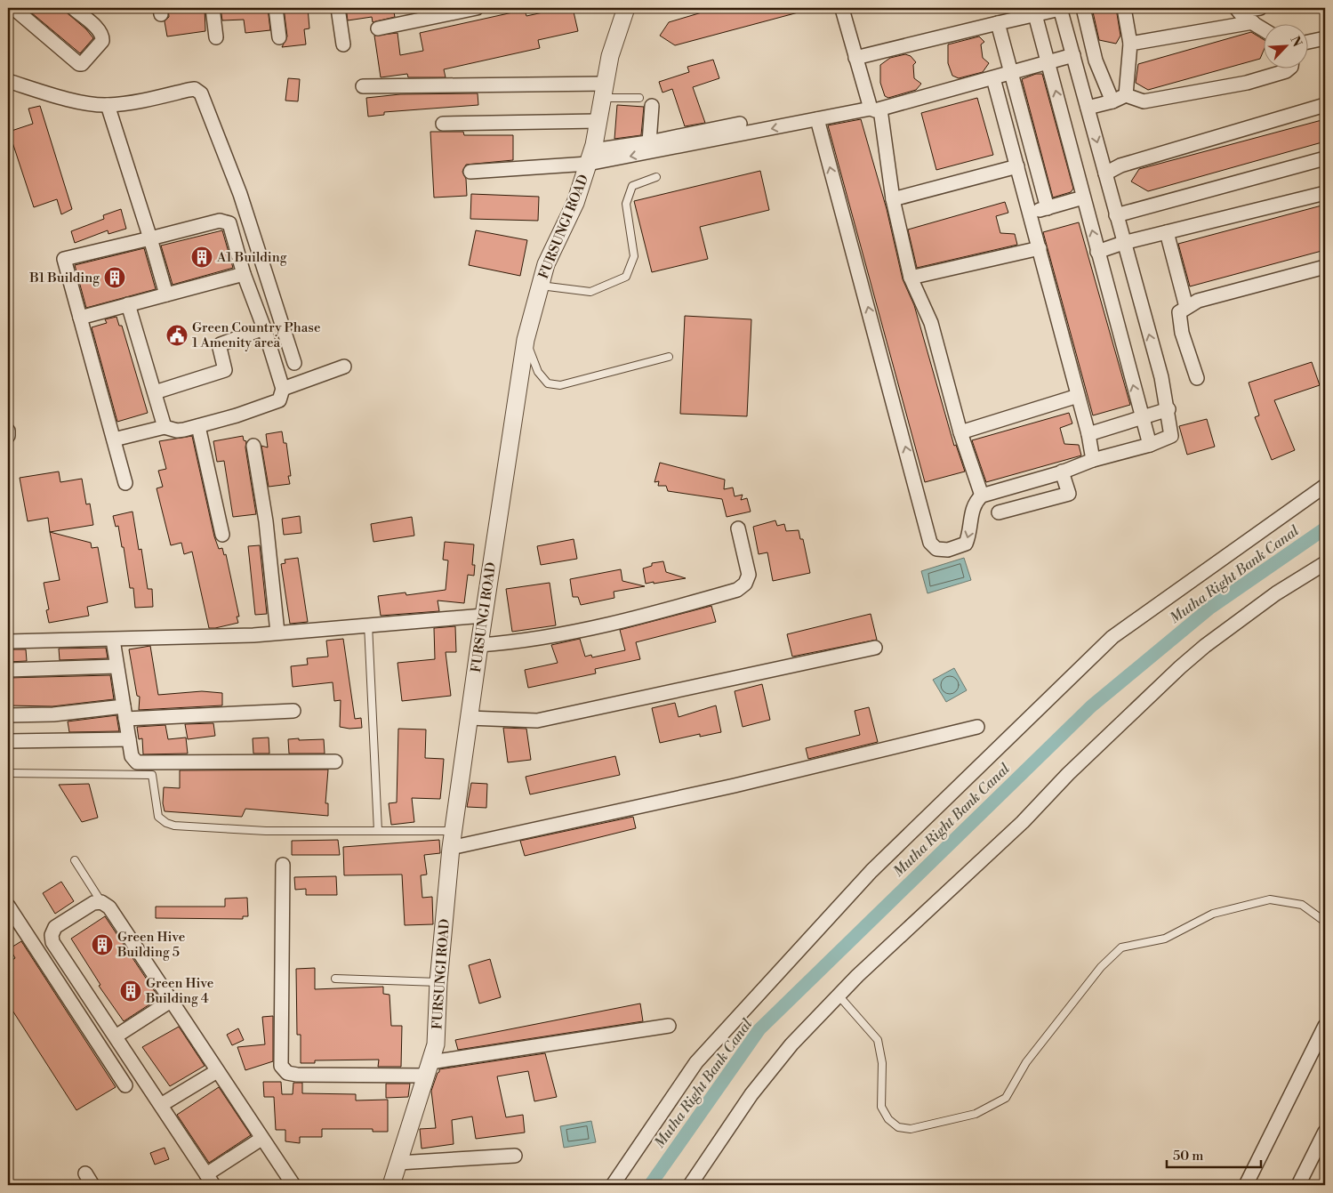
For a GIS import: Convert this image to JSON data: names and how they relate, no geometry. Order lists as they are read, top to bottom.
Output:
{
  "streets": {
    "street": ["FURSUNGI ROAD"]
  },
  "water": ["Mutha Right Bank Canal"],
  "places": {
    "building": [
      "A1 Building",
      "B1 Building",
      "Green Hive Building 5",
      "Green Hive Building 4"
    ],
    "public building": ["Green Country Phase 1 Amenity area"]
  },
  "scale_bar": "50 m",
  "north": "top right"
}
